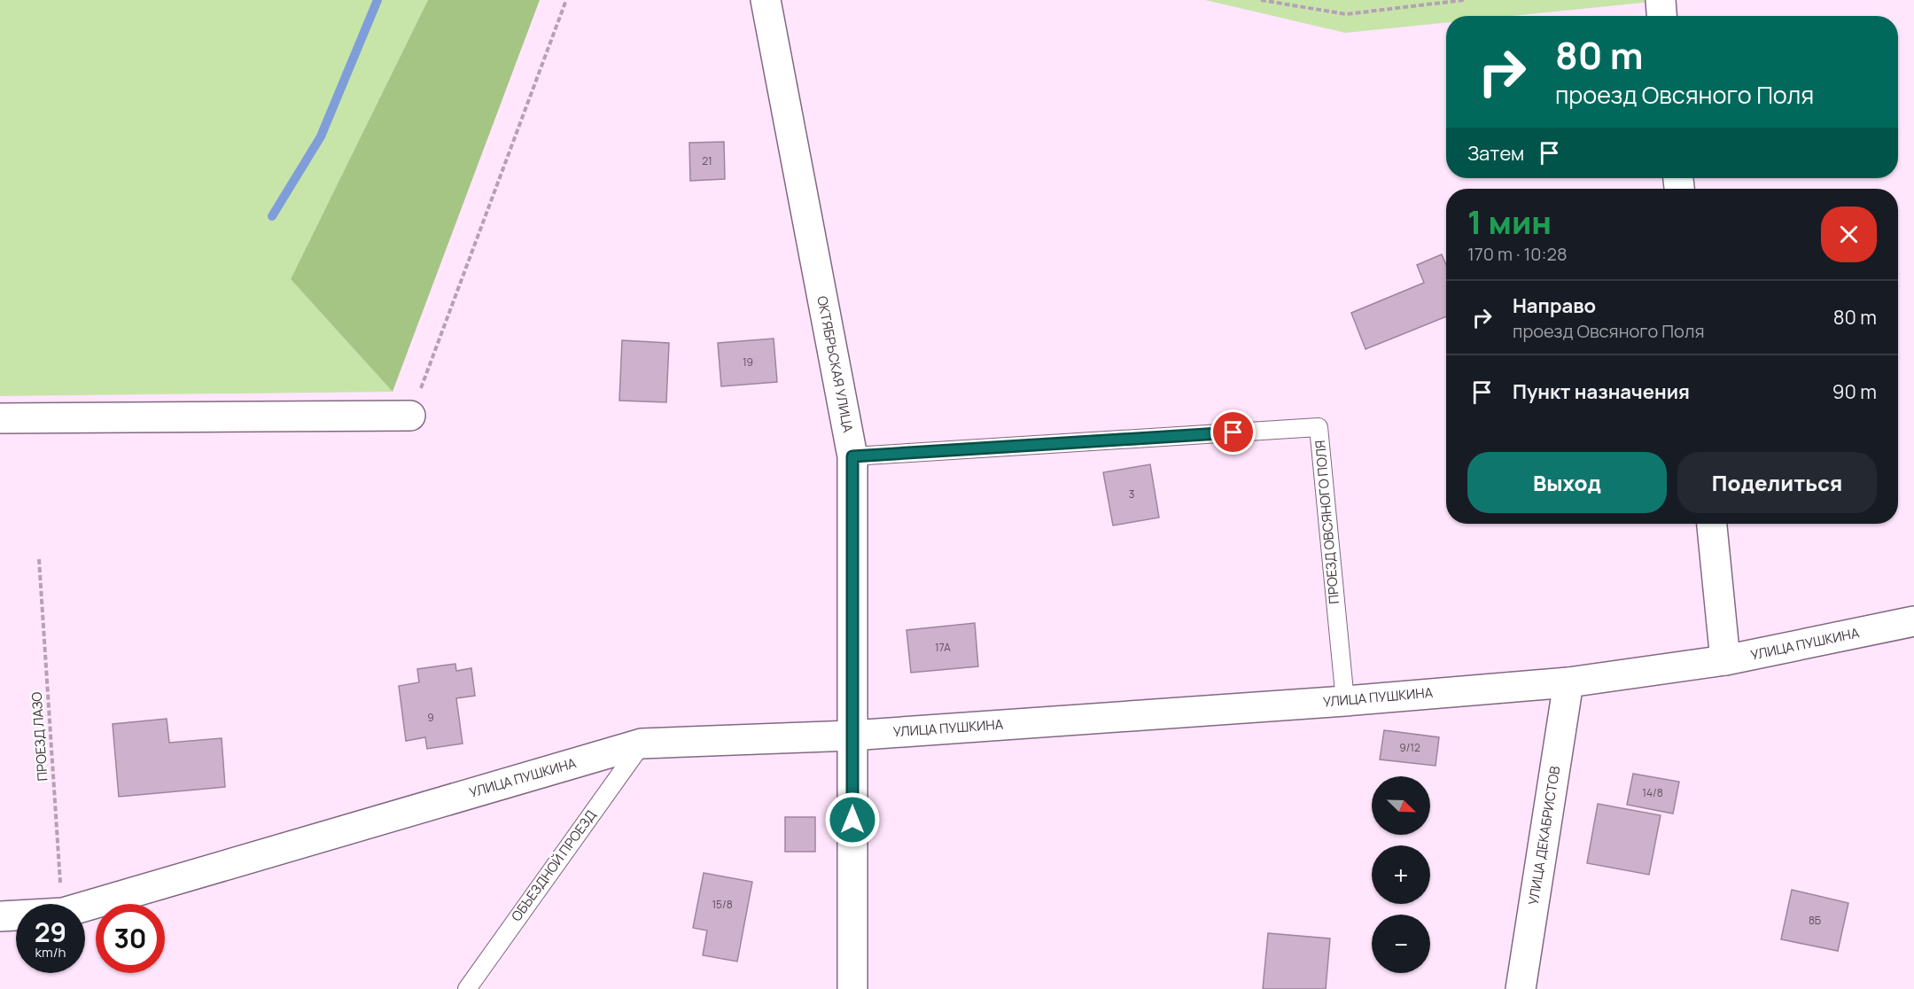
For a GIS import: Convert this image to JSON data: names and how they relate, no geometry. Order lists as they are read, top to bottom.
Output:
{
  "streets": {
    "street": ["ОКТЯБРЬСКАЯ УЛИЦА", "УЛИЦА ПУШКИНА", "УЛИЦА ДЕКАБРИСТОВ"],
    "lane": ["ПРОЕЗД ОВСЯНОГО ПОЛЯ", "ОБЪЕЗДНОЙ ПРОЕЗД"],
    "path": ["ПРОЕЗД ЛАЗО"]
  },
  "crossings": [
    ["ОКТЯБРЬСКАЯ УЛИЦА", "ПРОЕЗД ОВСЯНОГО ПОЛЯ"],
    ["ОКТЯБРЬСКАЯ УЛИЦА", "УЛИЦА ПУШКИНА"],
    ["ПРОЕЗД ОВСЯНОГО ПОЛЯ", "УЛИЦА ПУШКИНА"],
    ["УЛИЦА ПУШКИНА", "УЛИЦА ДЕКАБРИСТОВ"],
    ["УЛИЦА ПУШКИНА", "ОБЪЕЗДНОЙ ПРОЕЗД"]
  ],
  "house_numbers": [
    "21",
    "19",
    "3",
    "17А",
    "9",
    "9/12",
    "14/8",
    "15/8",
    "8Б"
  ],
  "north": "bottom right",
  "page": {
    "turn": ["80 m", "проезд Овсяного Поля"],
    "then": "Затем",
    "heading": ["1 мин", "170 m · 10:28"],
    "list": [
      {
        "name": "Направо",
        "note": "проезд Овсяного Поля",
        "value": "80 m"
      },
      {
        "name": "Пункт назначения",
        "value": "90 m"
      }
    ],
    "buttons": ["Выход", "Поделиться"],
    "map_buttons": ["+", "−"],
    "speed": "29 km/h",
    "limit": "30"
  }
}
